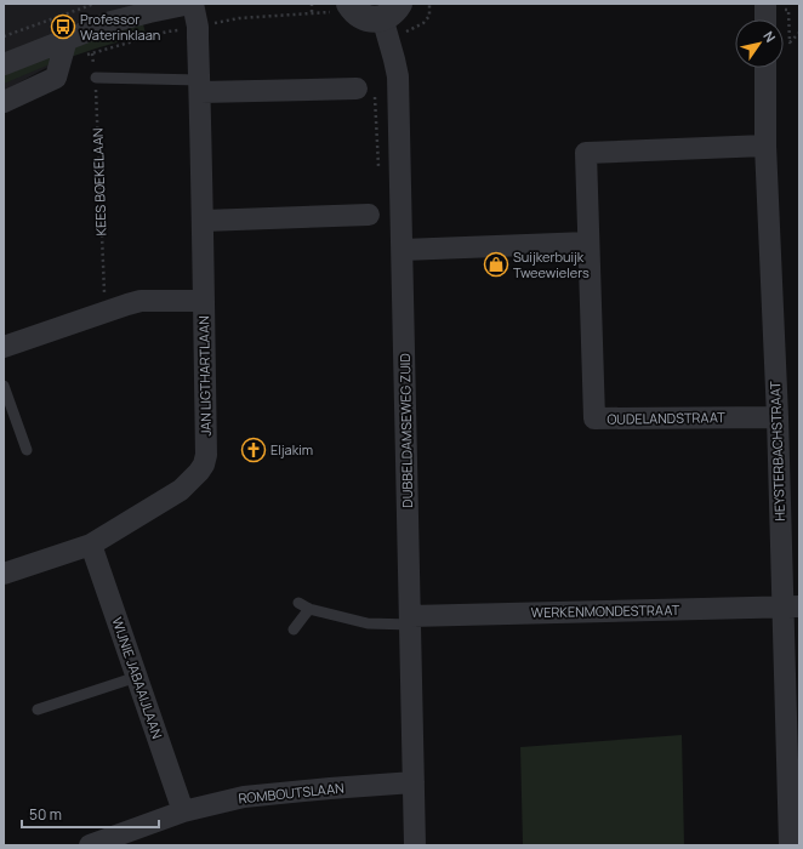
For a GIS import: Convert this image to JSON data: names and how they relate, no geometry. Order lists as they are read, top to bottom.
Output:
{
  "streets": {
    "street": [
      "JAN LIGTHARTLAAN",
      "OUDELANDSTRAAT",
      "DUBBELDAMSEWEG ZUID",
      "HEYSTERBACHSTRAAT",
      "WERKENMONDESTRAAT",
      "WIJNIE JABAAIJLAAN",
      "ROMBOUTSLAAN"
    ],
    "path": ["KEES BOEKELAAN"]
  },
  "crossings": [
    ["JAN LIGTHARTLAAN", "WIJNIE JABAAIJLAAN"],
    ["OUDELANDSTRAAT", "HEYSTERBACHSTRAAT"],
    ["DUBBELDAMSEWEG ZUID", "WERKENMONDESTRAAT"],
    ["DUBBELDAMSEWEG ZUID", "ROMBOUTSLAAN"],
    ["HEYSTERBACHSTRAAT", "WERKENMONDESTRAAT"],
    ["WIJNIE JABAAIJLAAN", "ROMBOUTSLAAN"]
  ],
  "places": {
    "bus stop": ["Professor Waterinklaan"],
    "shop": ["Suijkerbuijk Tweewielers"],
    "church": ["Eljakim"]
  },
  "scale_bar": "50 m",
  "north": "top right"
}
